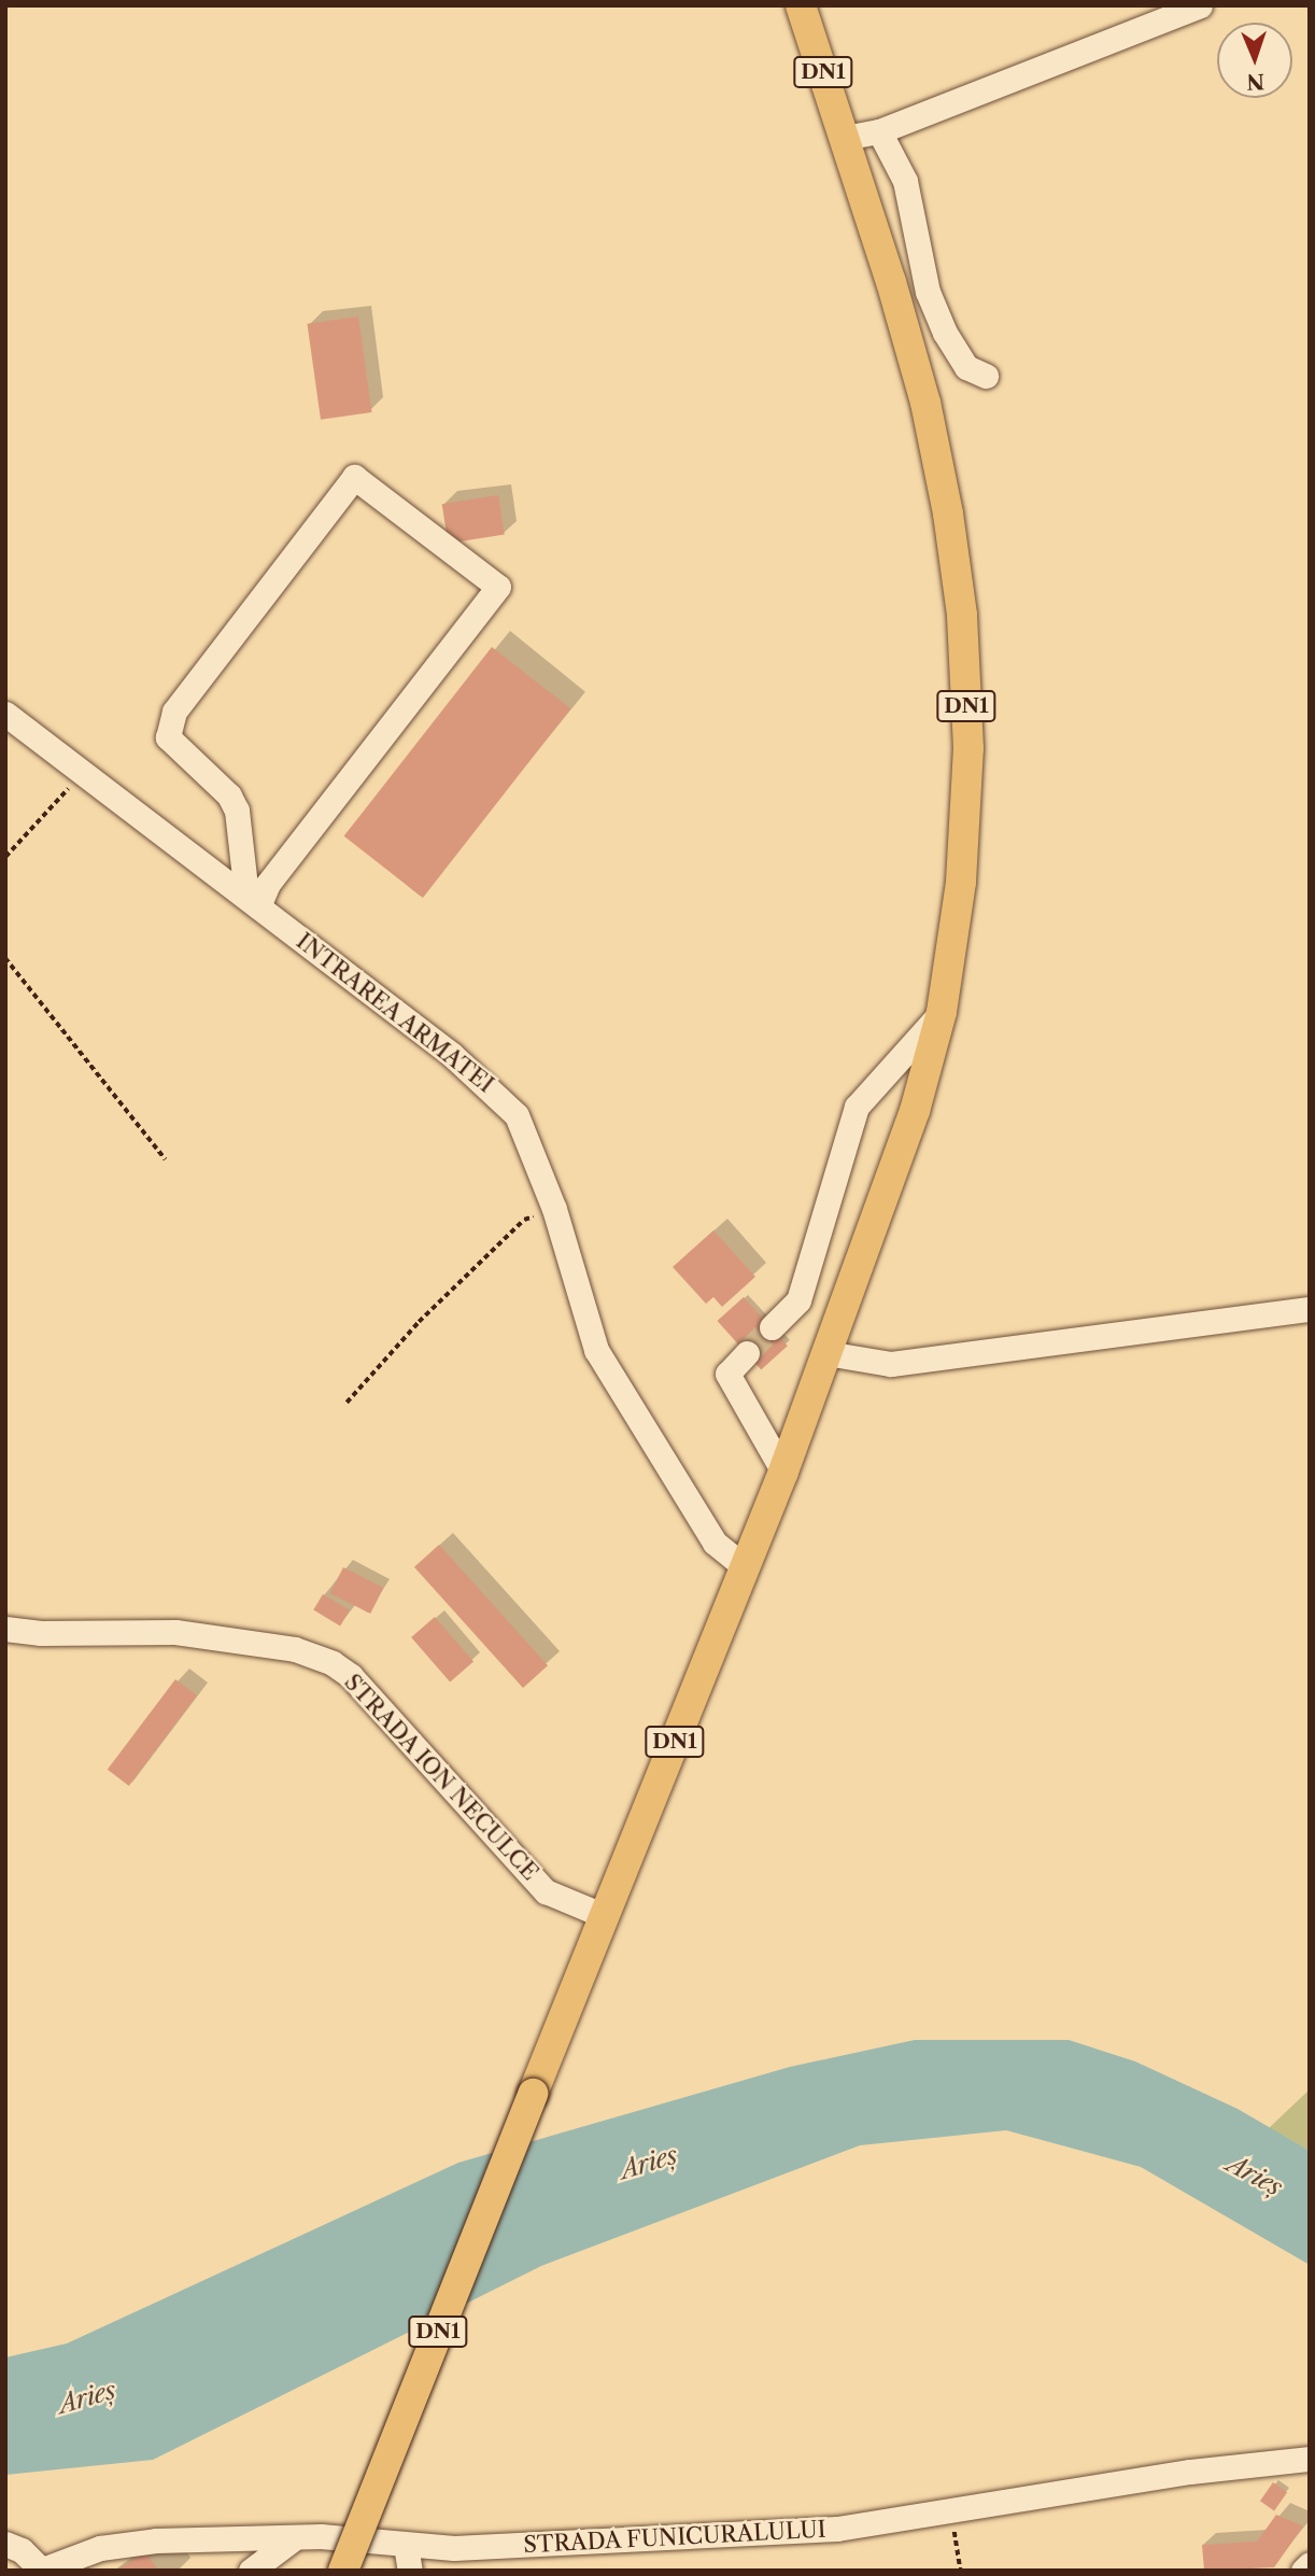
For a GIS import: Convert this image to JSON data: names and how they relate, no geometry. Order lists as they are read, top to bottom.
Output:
{
  "streets": {
    "main road": ["DN1"],
    "street": ["INTRAREA ARMATEI", "STRADA ION NECULCE", "STRADA FUNICURALULUI"]
  },
  "crossings": [
    ["DN1", "INTRAREA ARMATEI"],
    ["DN1", "STRADA ION NECULCE"]
  ],
  "water": ["Arieș"],
  "north": "bottom"
}
